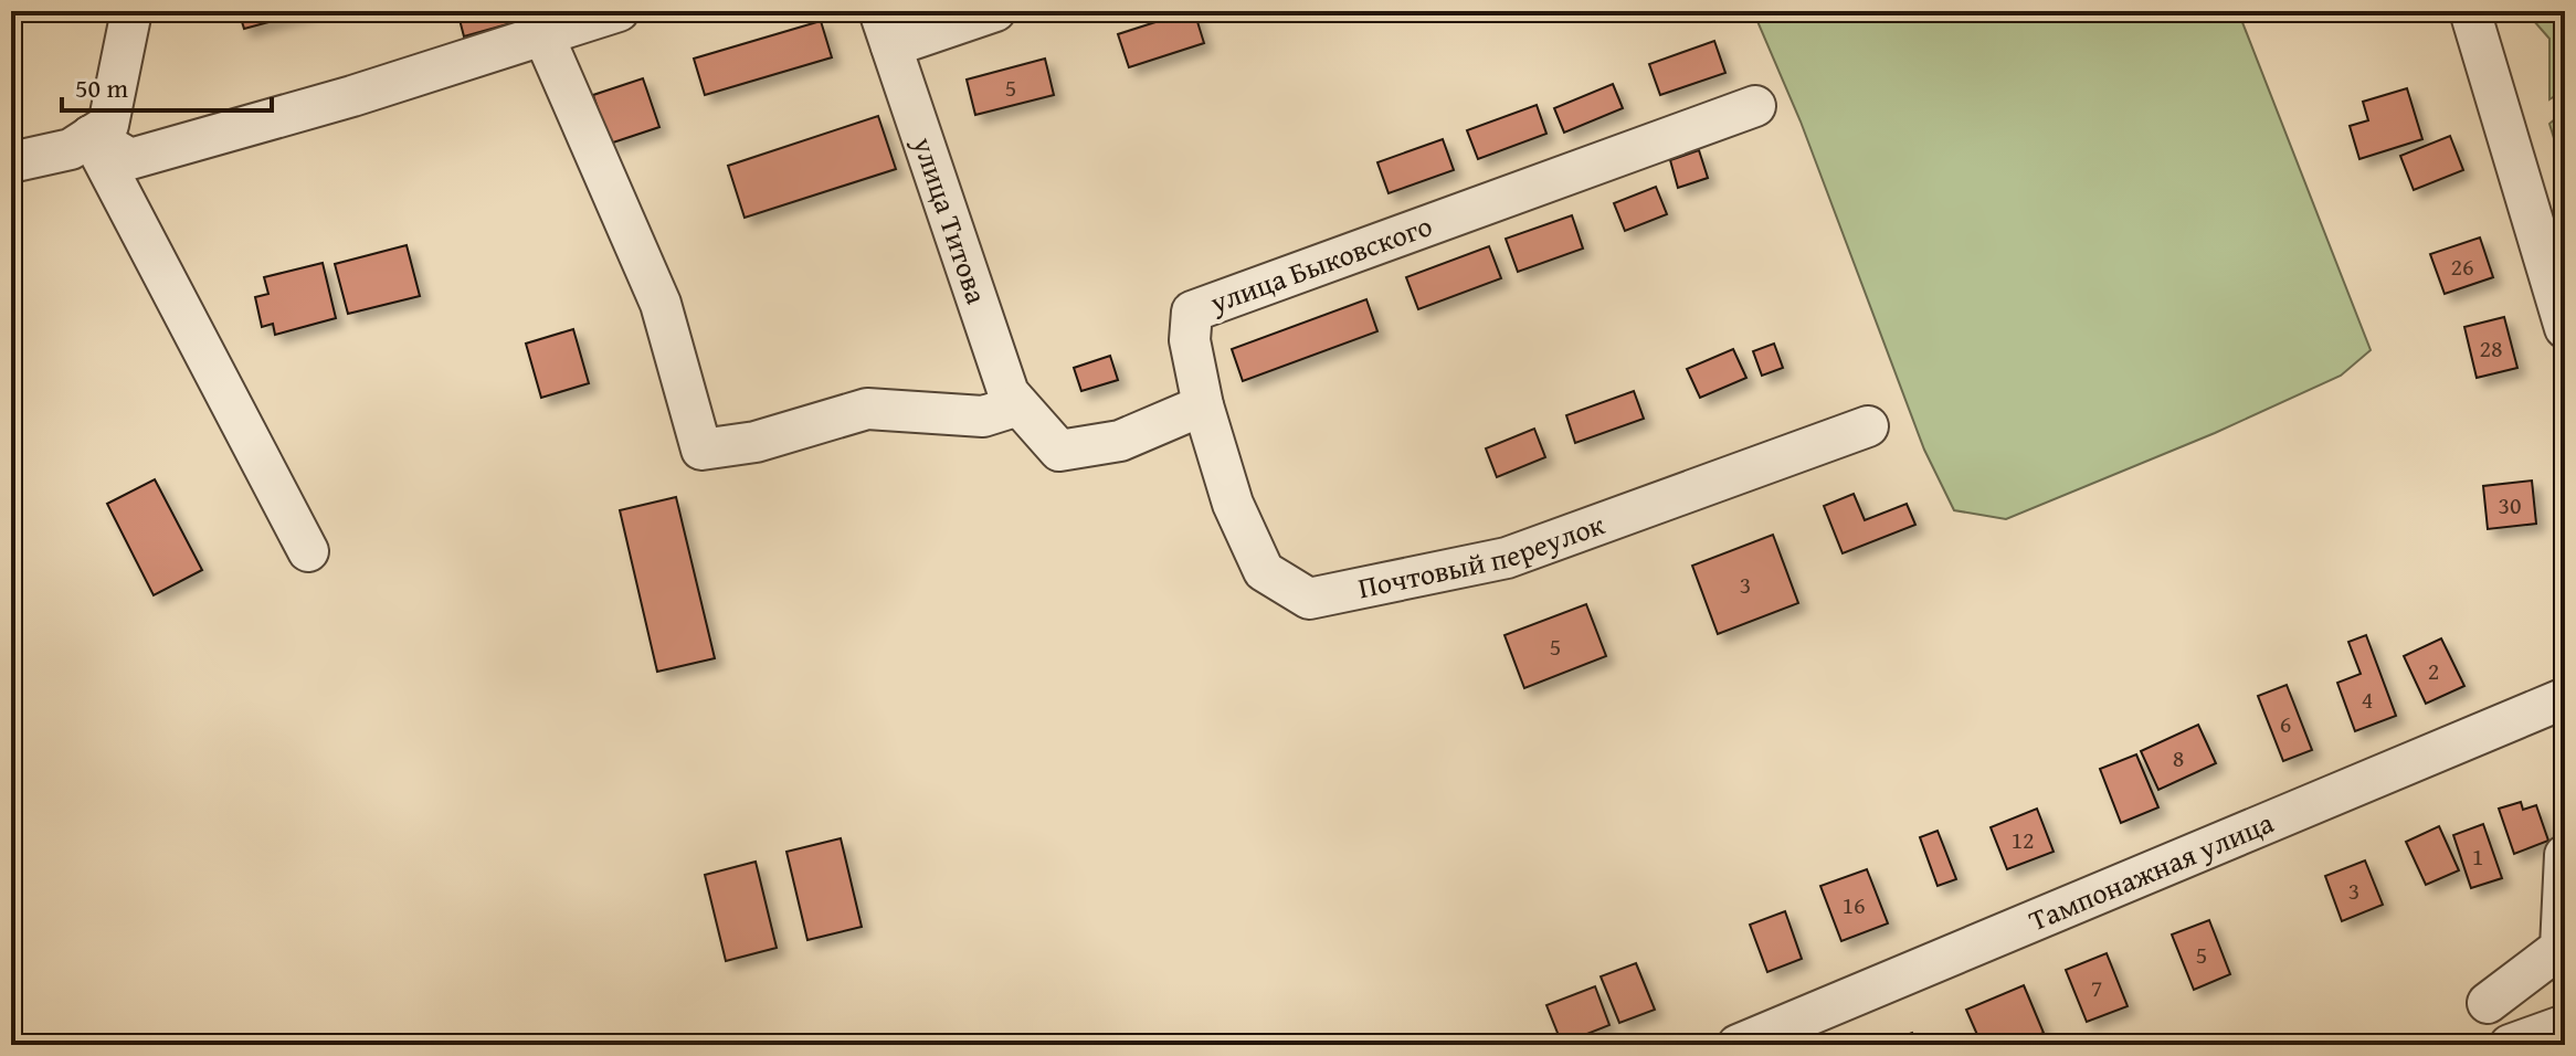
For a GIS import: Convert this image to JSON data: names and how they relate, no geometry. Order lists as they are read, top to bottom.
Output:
{
  "streets": {
    "street": [
      "улица Титова",
      "улица Быковского",
      "Почтовый переулок",
      "Тампонажная улица"
    ]
  },
  "crossings": [
    ["улица Быковского", "Почтовый переулок"]
  ],
  "house_numbers": [
    "5",
    "26",
    "28",
    "30",
    "3",
    "5",
    "2",
    "4",
    "6",
    "8",
    "12",
    "1",
    "3",
    "16",
    "5",
    "7"
  ],
  "scale_bar": "50 m"
}
